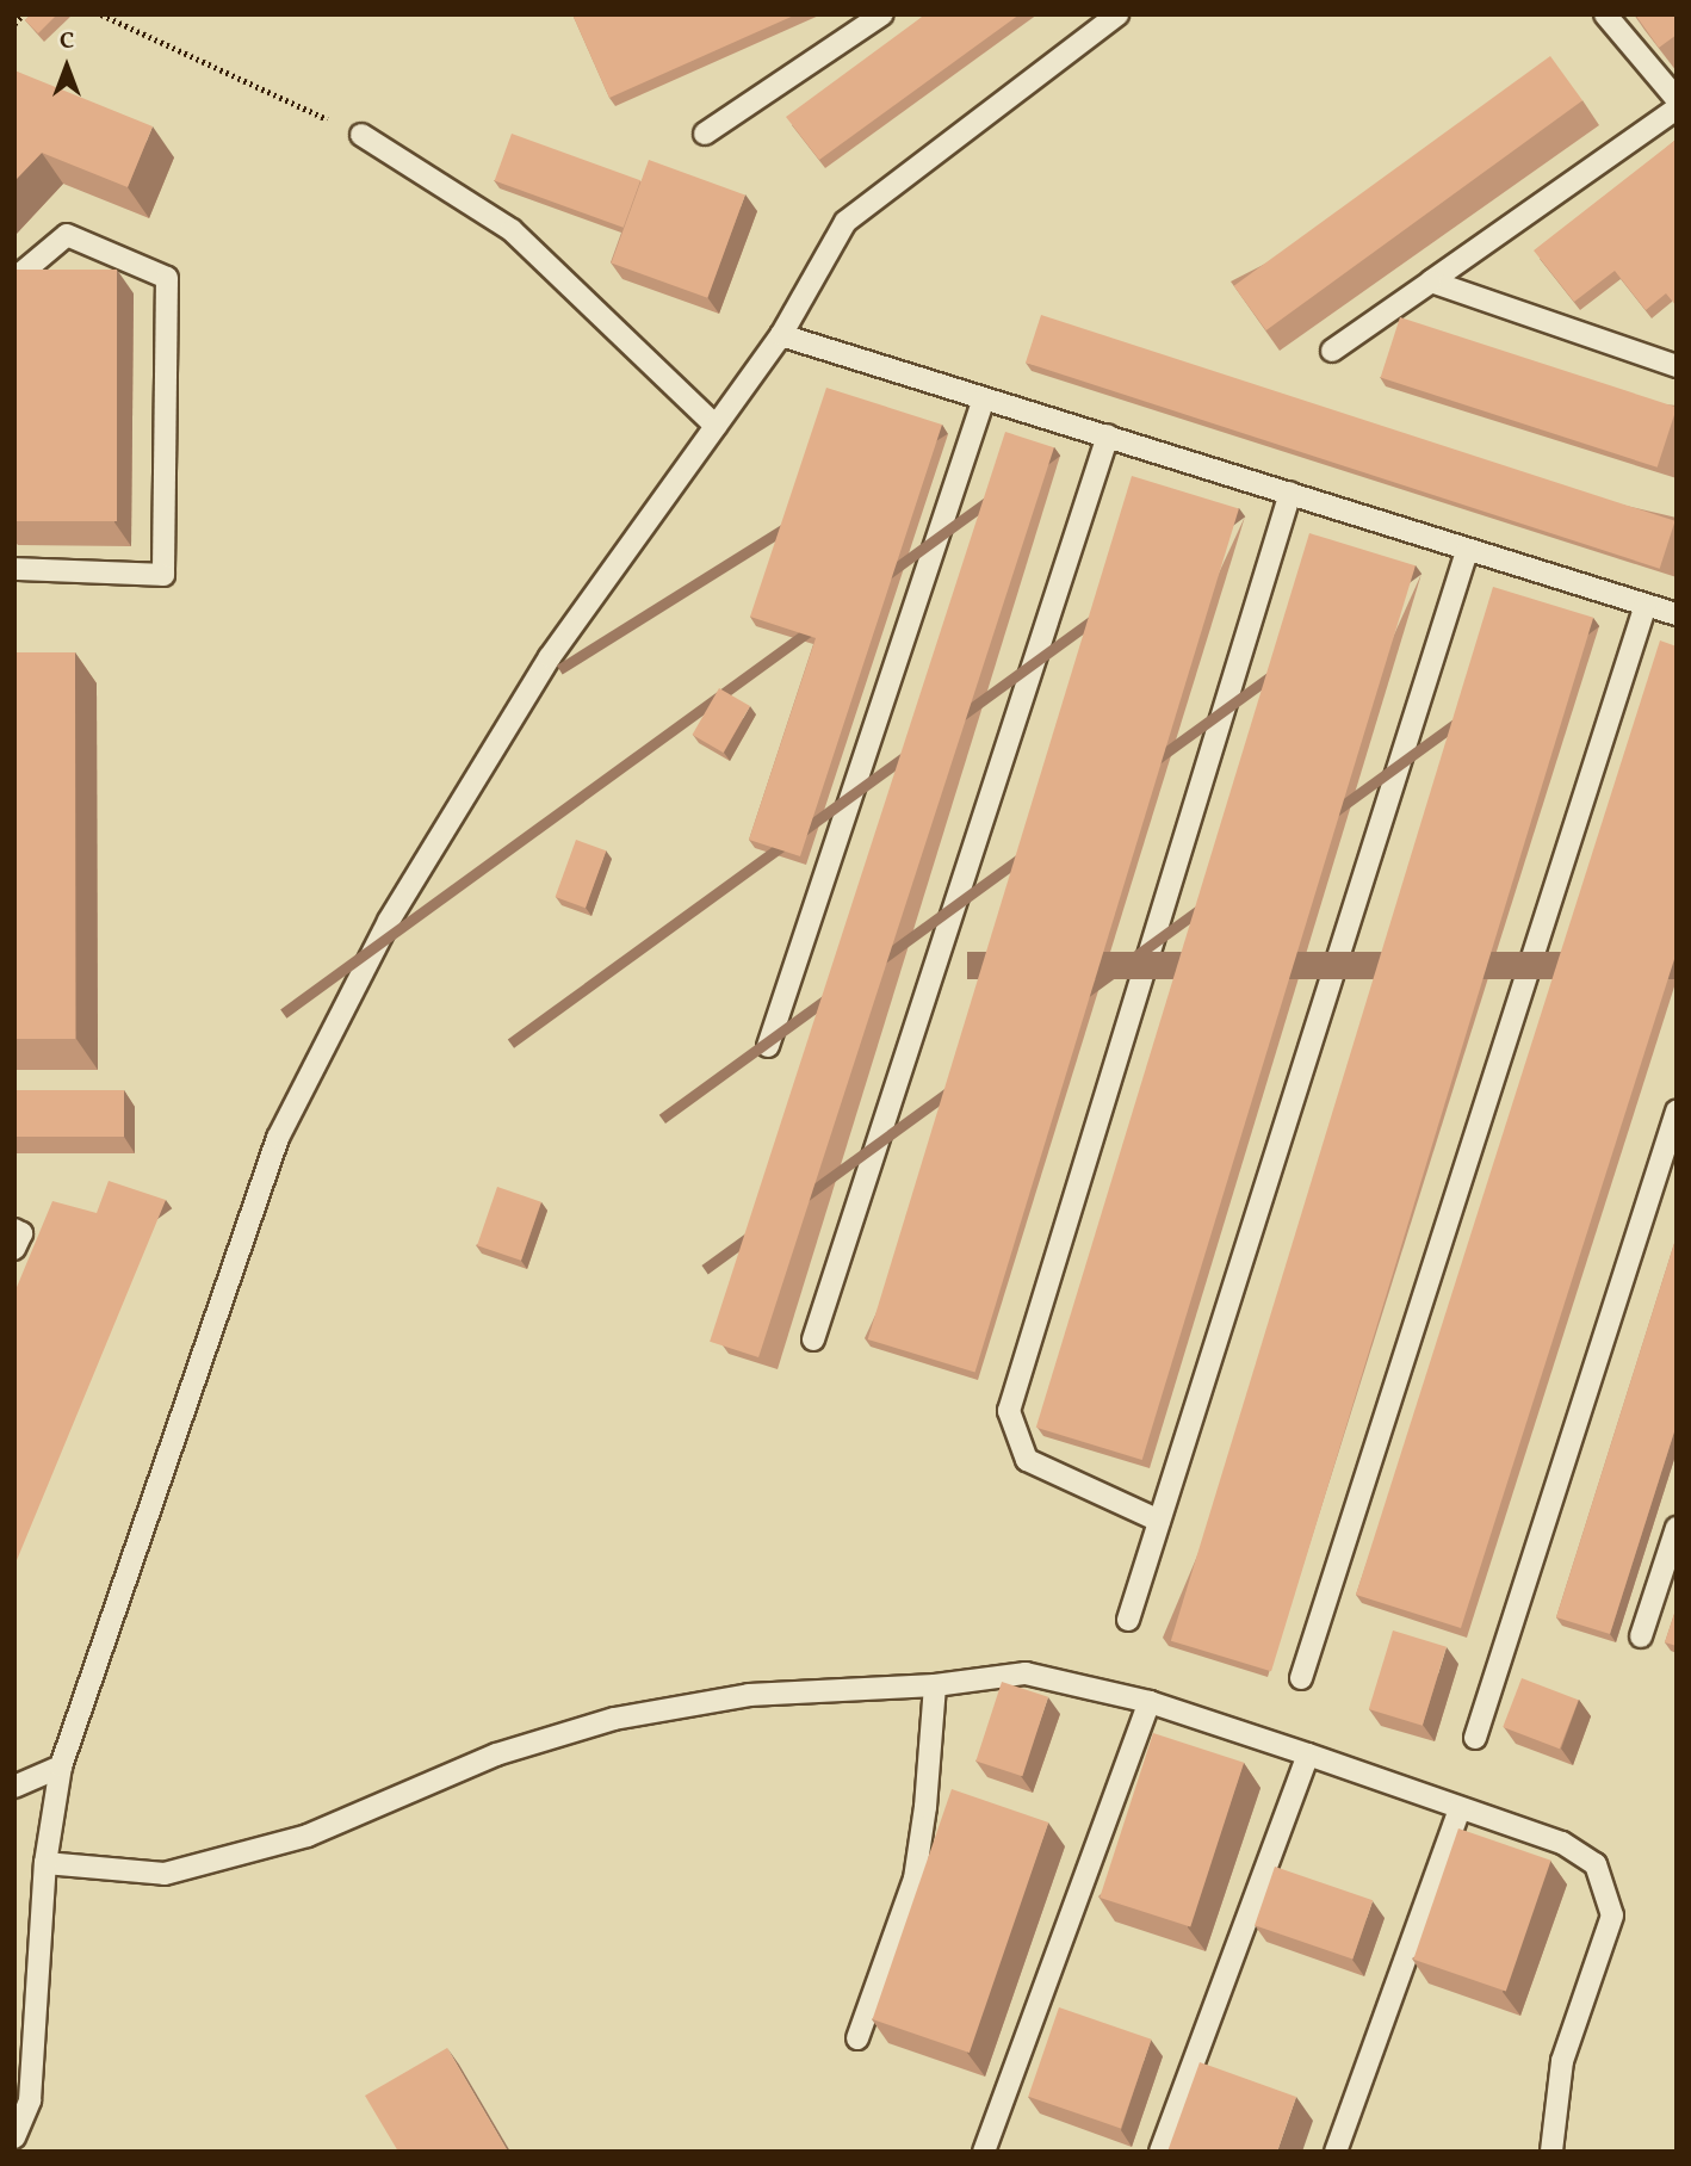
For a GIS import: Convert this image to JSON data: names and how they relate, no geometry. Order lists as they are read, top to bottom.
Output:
{
  "north": "top"
}
